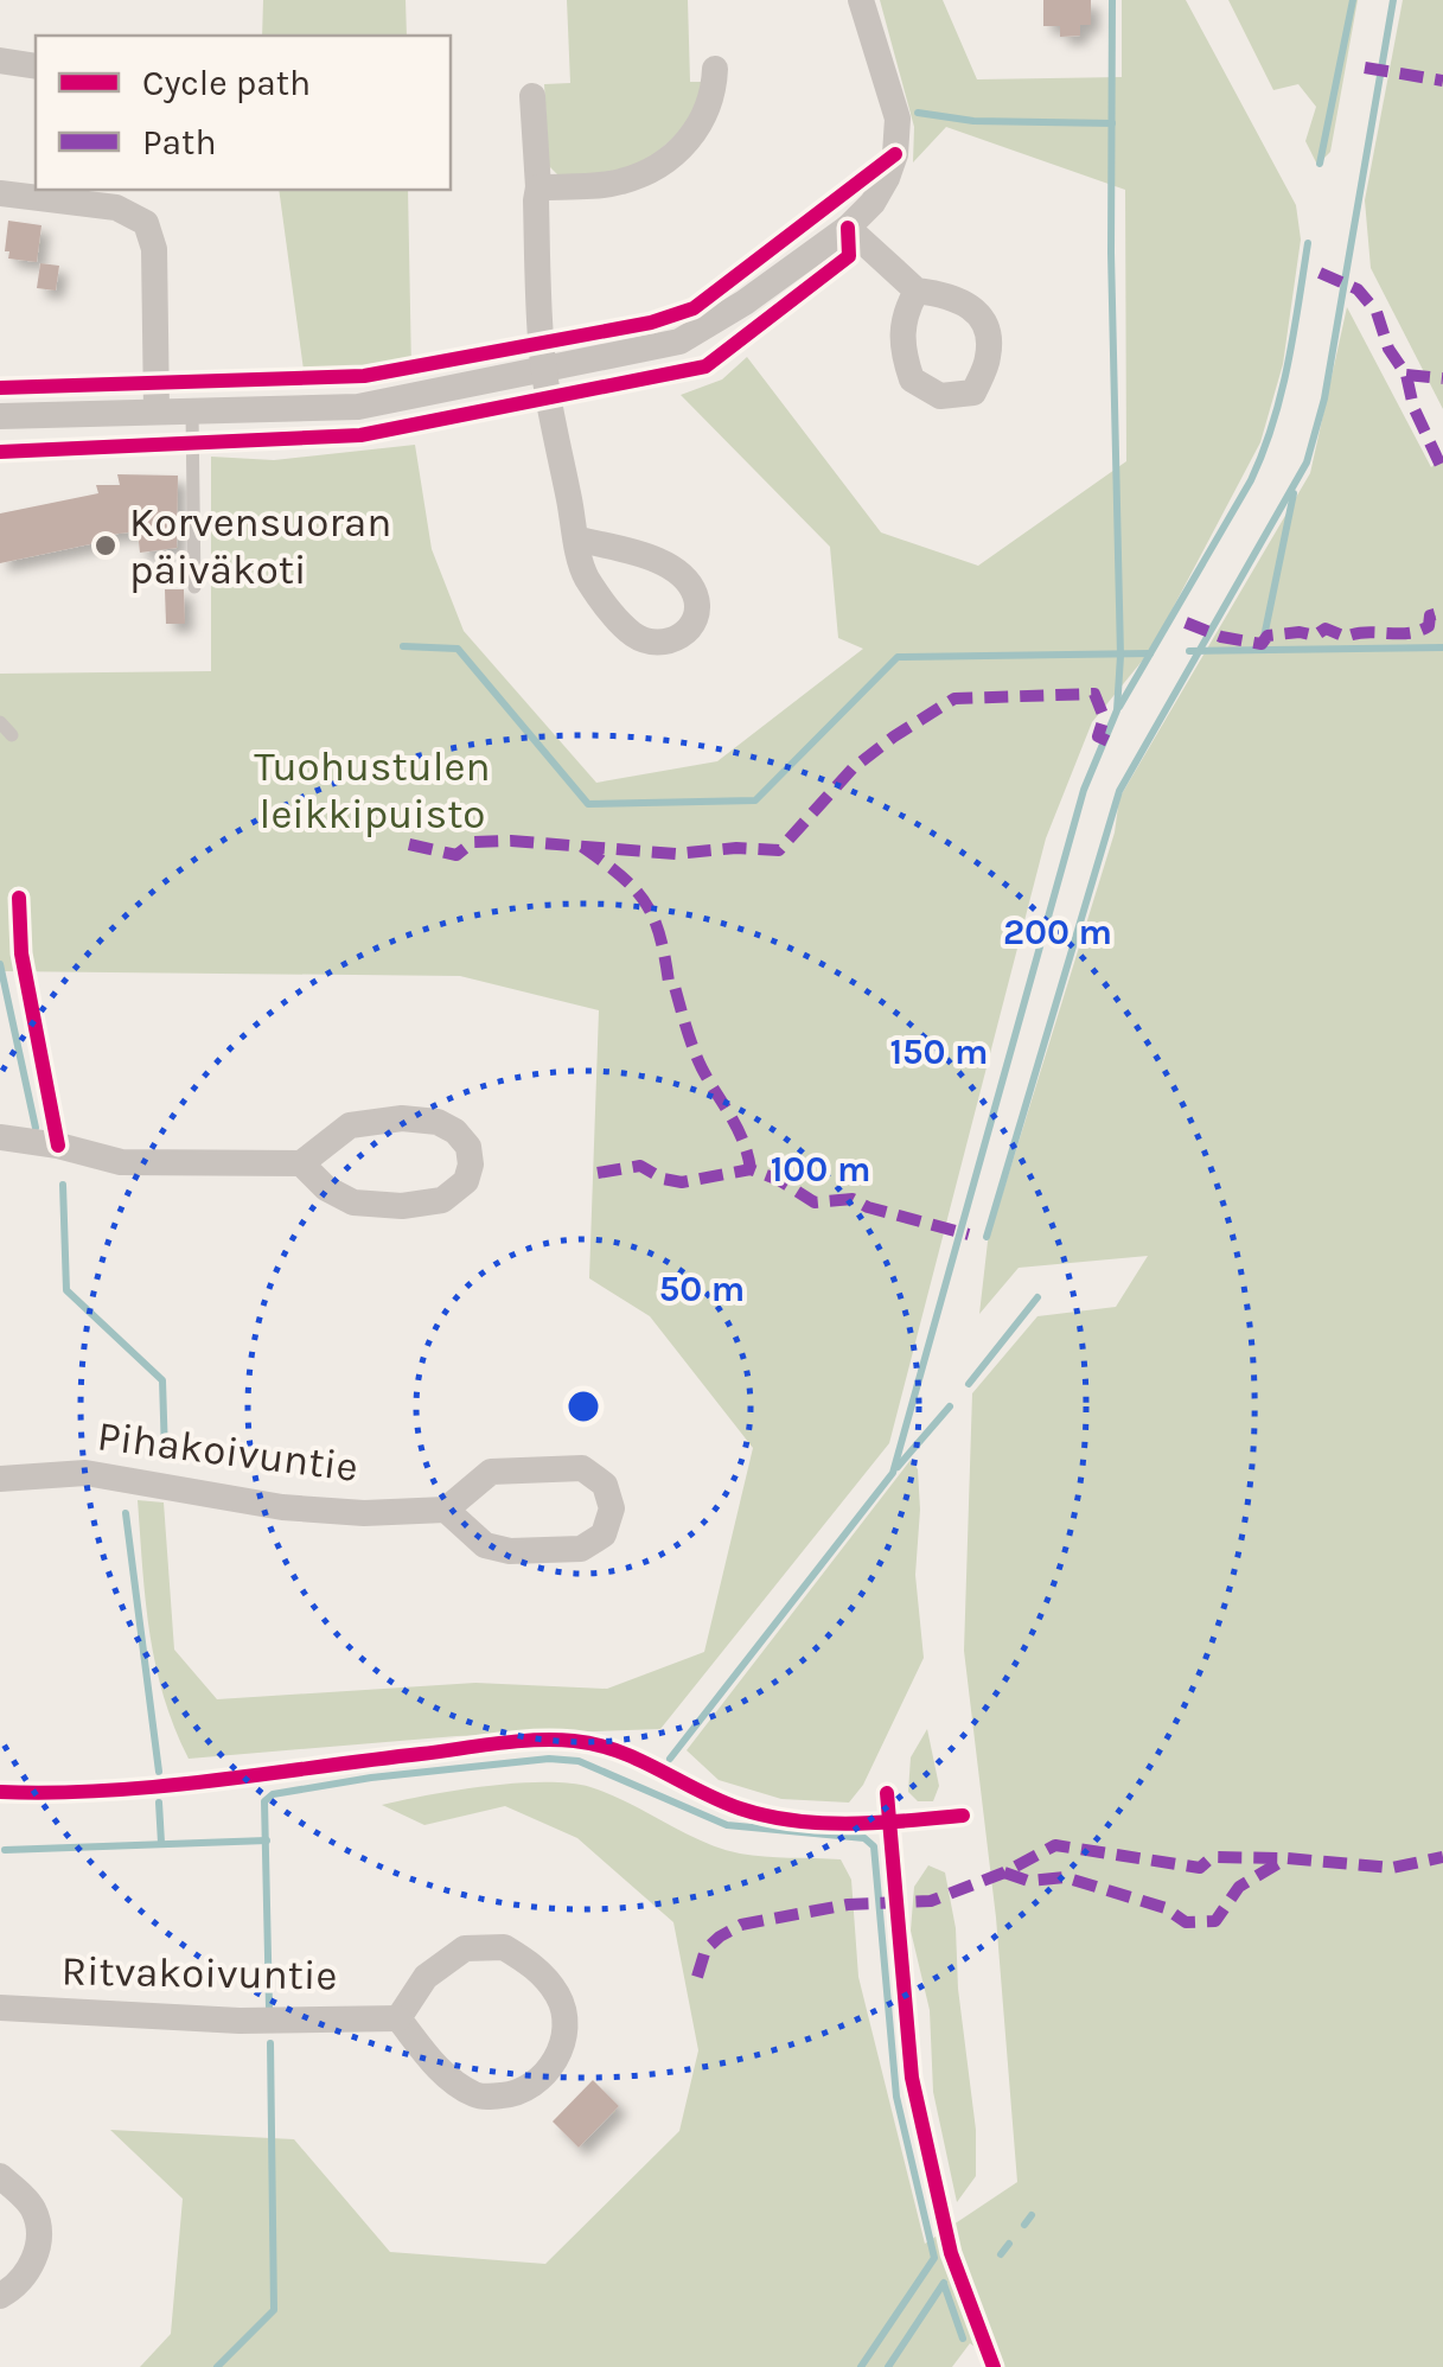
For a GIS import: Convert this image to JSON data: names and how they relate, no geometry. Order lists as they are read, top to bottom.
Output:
{
  "streets": {
    "street": ["Pihakoivuntie", "Ritvakoivuntie"]
  },
  "parks": ["Tuohustulen leikkipuisto"],
  "places": ["Korvensuoran päiväkoti"],
  "legend": ["Cycle path", "Path"],
  "rings": [
    "200 m",
    "150 m",
    "100 m",
    "50 m"
  ]
}
